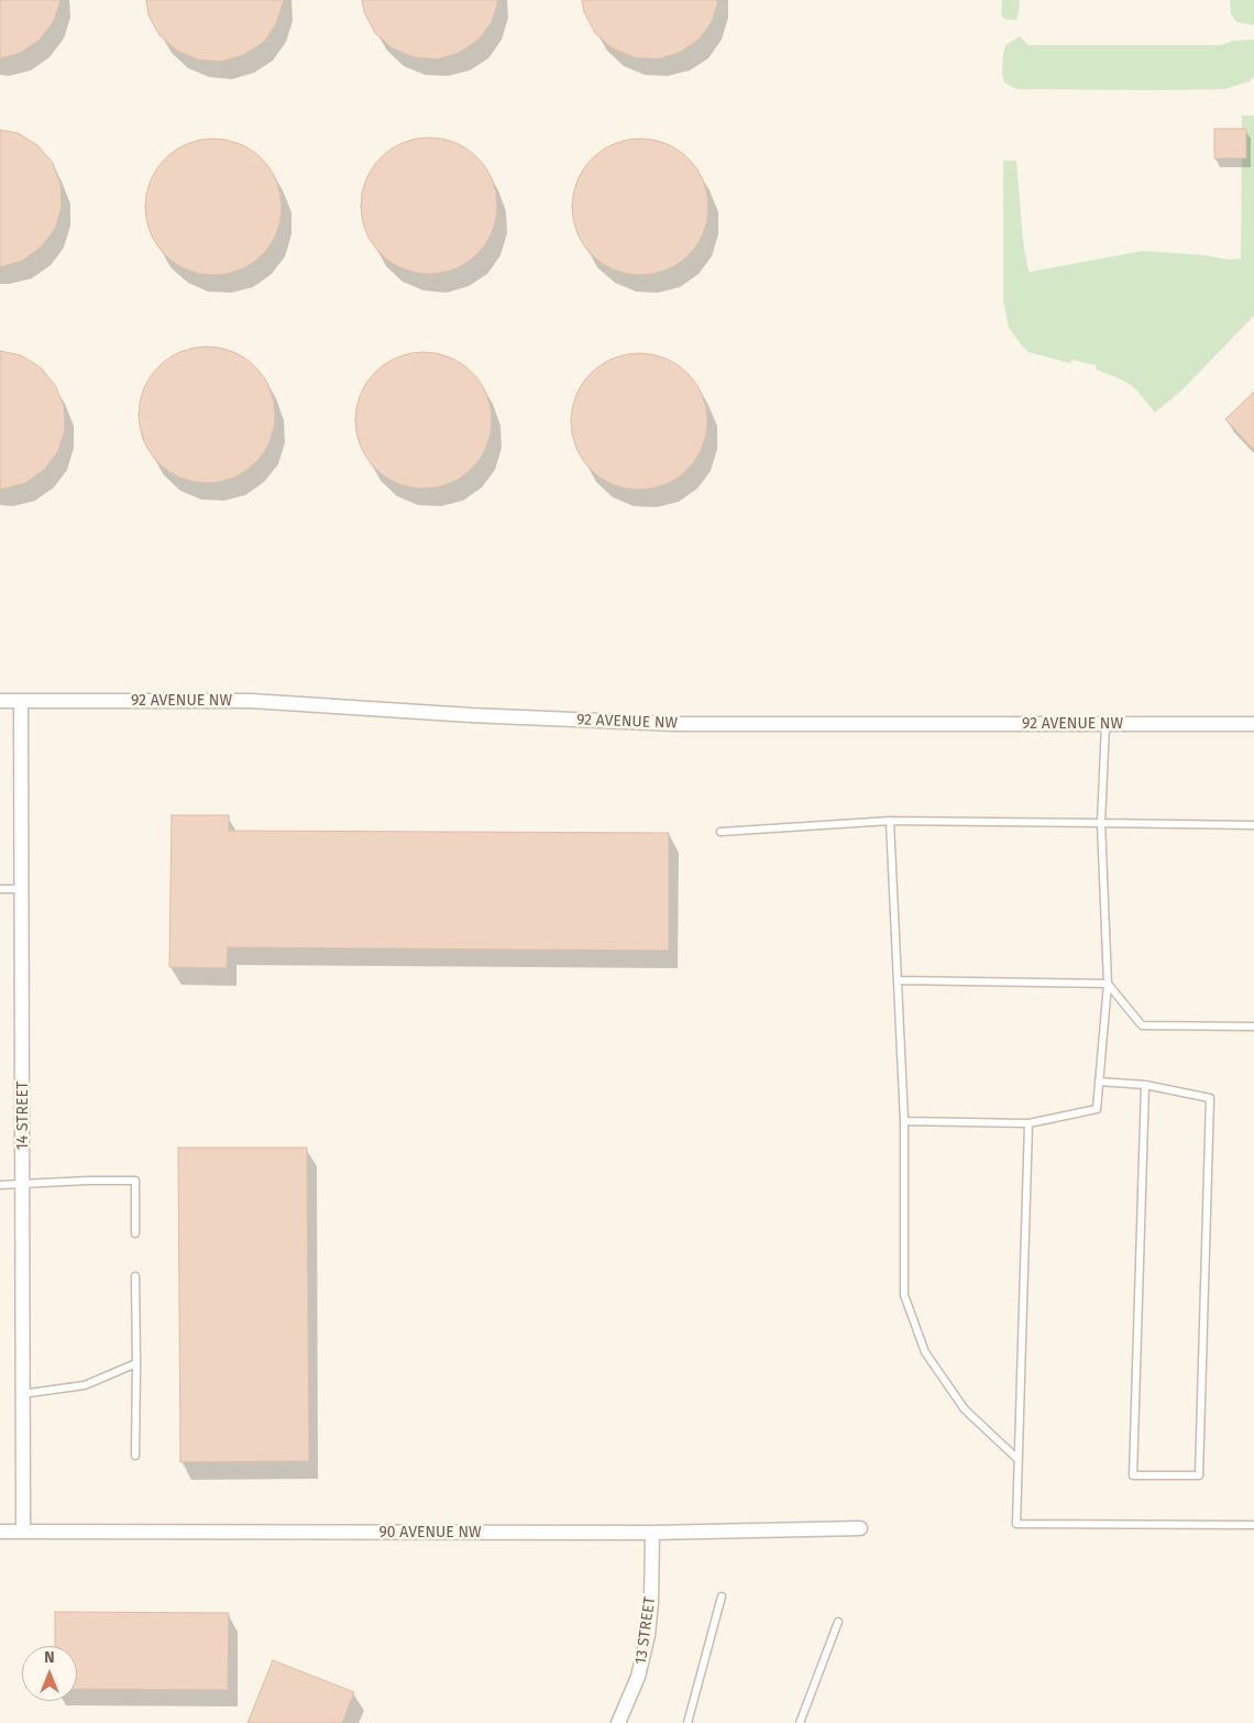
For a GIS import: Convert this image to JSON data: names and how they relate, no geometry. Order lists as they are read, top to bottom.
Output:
{
  "streets": {
    "street": [
      "92 AVENUE NW",
      "14 STREET",
      "90 AVENUE NW",
      "13 STREET"
    ]
  },
  "crossings": [
    ["92 AVENUE NW", "14 STREET"],
    ["14 STREET", "90 AVENUE NW"],
    ["90 AVENUE NW", "13 STREET"]
  ],
  "north": "top"
}
